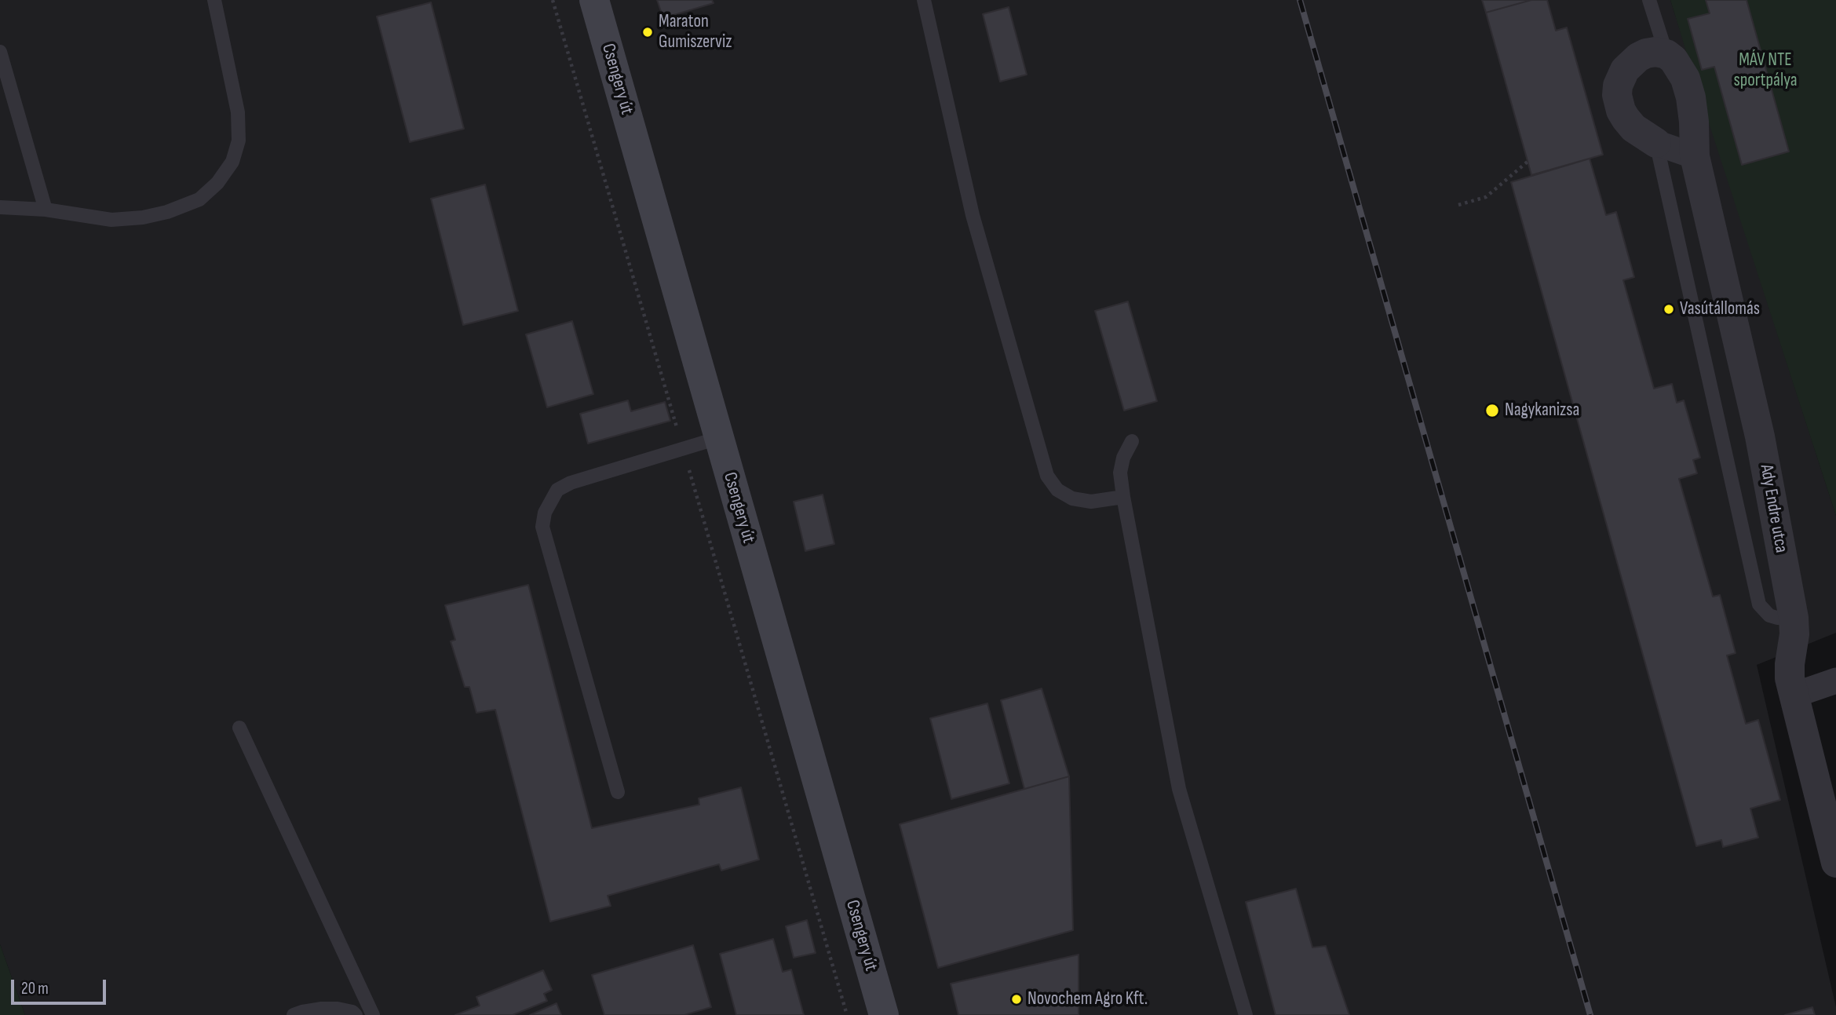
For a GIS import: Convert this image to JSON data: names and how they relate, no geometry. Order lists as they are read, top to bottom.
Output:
{
  "streets": {
    "main road": ["Csengery út"],
    "street": ["Ady Endre utca"]
  },
  "parks": ["MÁV NTE sportpálya"],
  "places": [
    "Maraton Gumiszerviz",
    "Vasútállomás",
    "Nagykanizsa",
    "Novochem Agro Kft."
  ],
  "scale_bar": "20 m"
}
